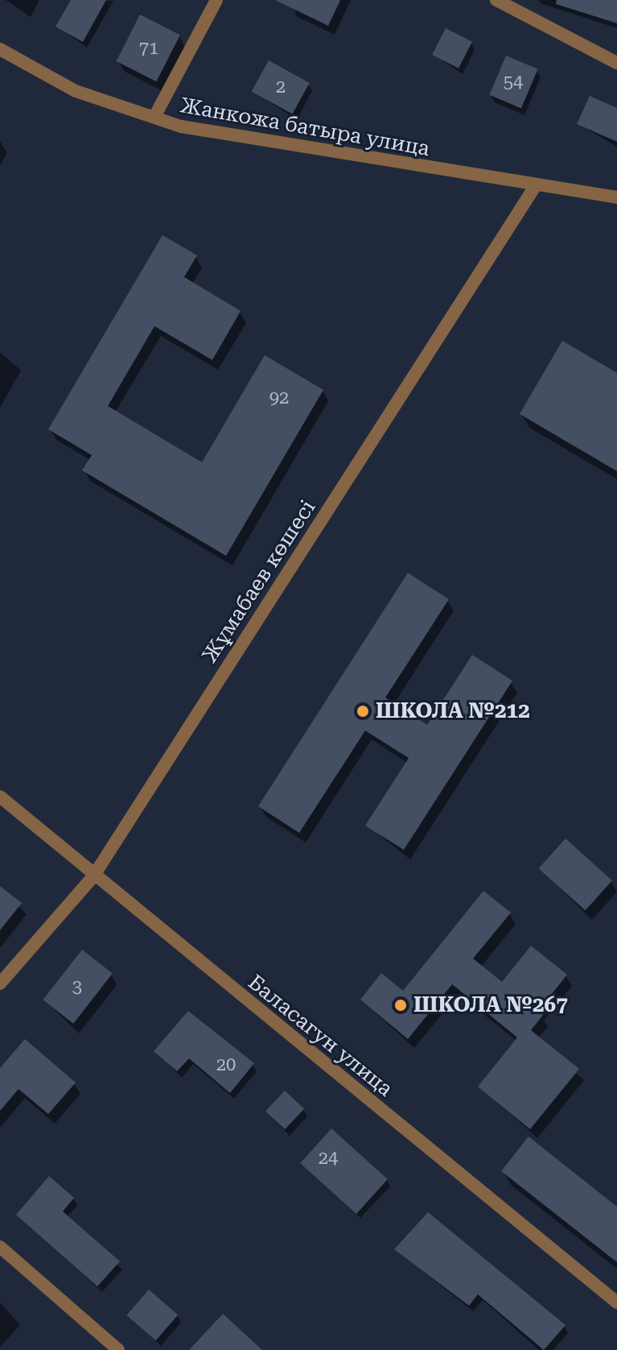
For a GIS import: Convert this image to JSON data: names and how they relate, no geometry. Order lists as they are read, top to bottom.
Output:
{
  "streets": {
    "street": ["Жанкожа батыра улица", "Жұмабаев көшесі", "Баласагун улица"]
  },
  "crossings": [
    ["Жанкожа батыра улица", "Жұмабаев көшесі"],
    ["Жұмабаев көшесі", "Баласагун улица"]
  ],
  "places": ["ШКОЛА №212", "ШКОЛА №267"],
  "house_numbers": [
    "71",
    "54",
    "2",
    "92",
    "3",
    "20",
    "24"
  ]
}
